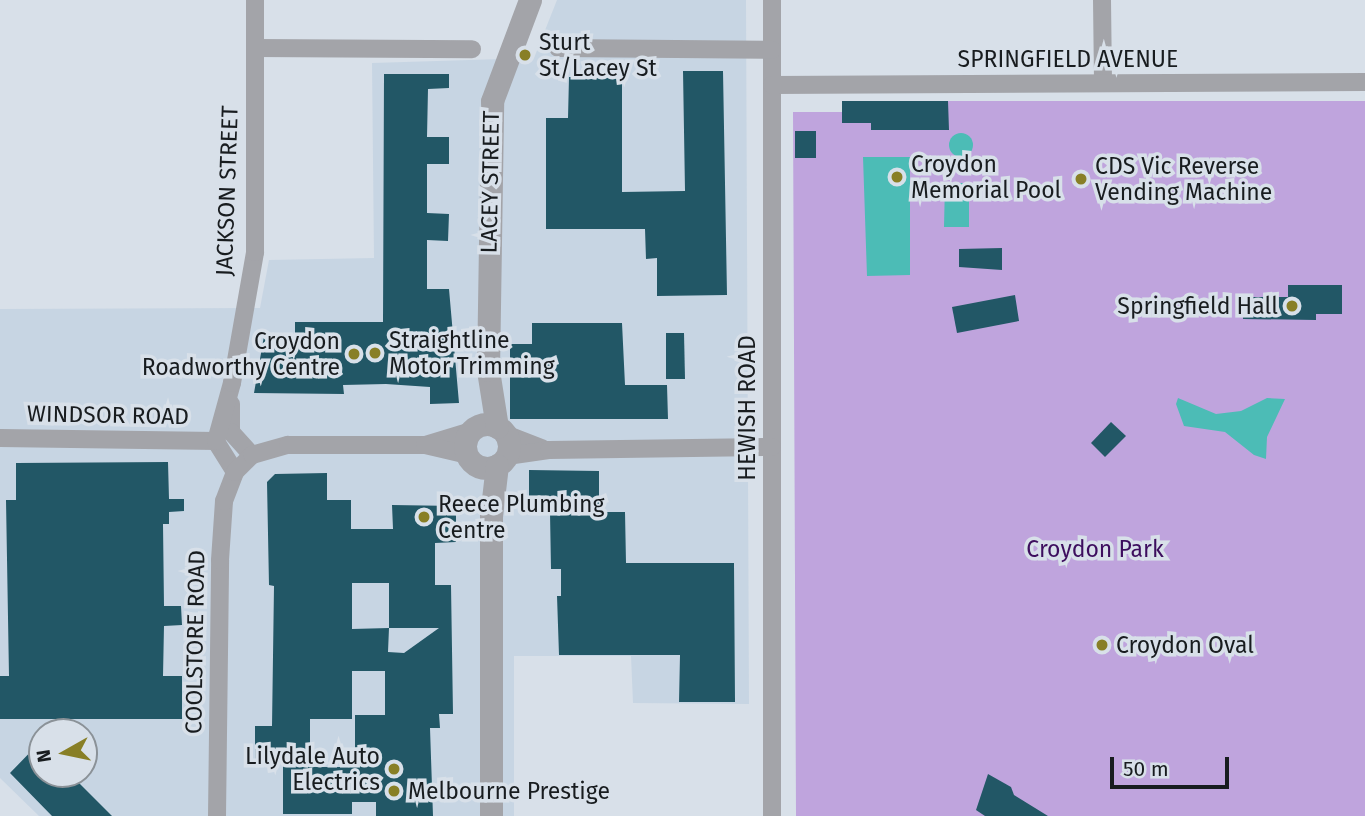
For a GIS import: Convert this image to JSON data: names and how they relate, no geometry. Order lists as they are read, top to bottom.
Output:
{
  "streets": {
    "street": [
      "SPRINGFIELD AVENUE",
      "LACEY STREET",
      "JACKSON STREET",
      "HEWISH ROAD",
      "WINDSOR ROAD",
      "COOLSTORE ROAD"
    ]
  },
  "crossings": [
    ["SPRINGFIELD AVENUE", "HEWISH ROAD"],
    ["JACKSON STREET", "WINDSOR ROAD"],
    ["WINDSOR ROAD", "COOLSTORE ROAD"]
  ],
  "parks": ["Croydon Park"],
  "places": [
    "Sturt St/Lacey St",
    "Croydon Memorial Pool",
    "CDS Vic Reverse Vending Machine",
    "Springfield Hall",
    "Straightline Motor Trimming",
    "Croydon Roadworthy Centre",
    "Reece Plumbing Centre",
    "Croydon Oval",
    "Lilydale Auto Electrics",
    "Melbourne Prestige"
  ],
  "scale_bar": "50 m",
  "north": "left"
}
